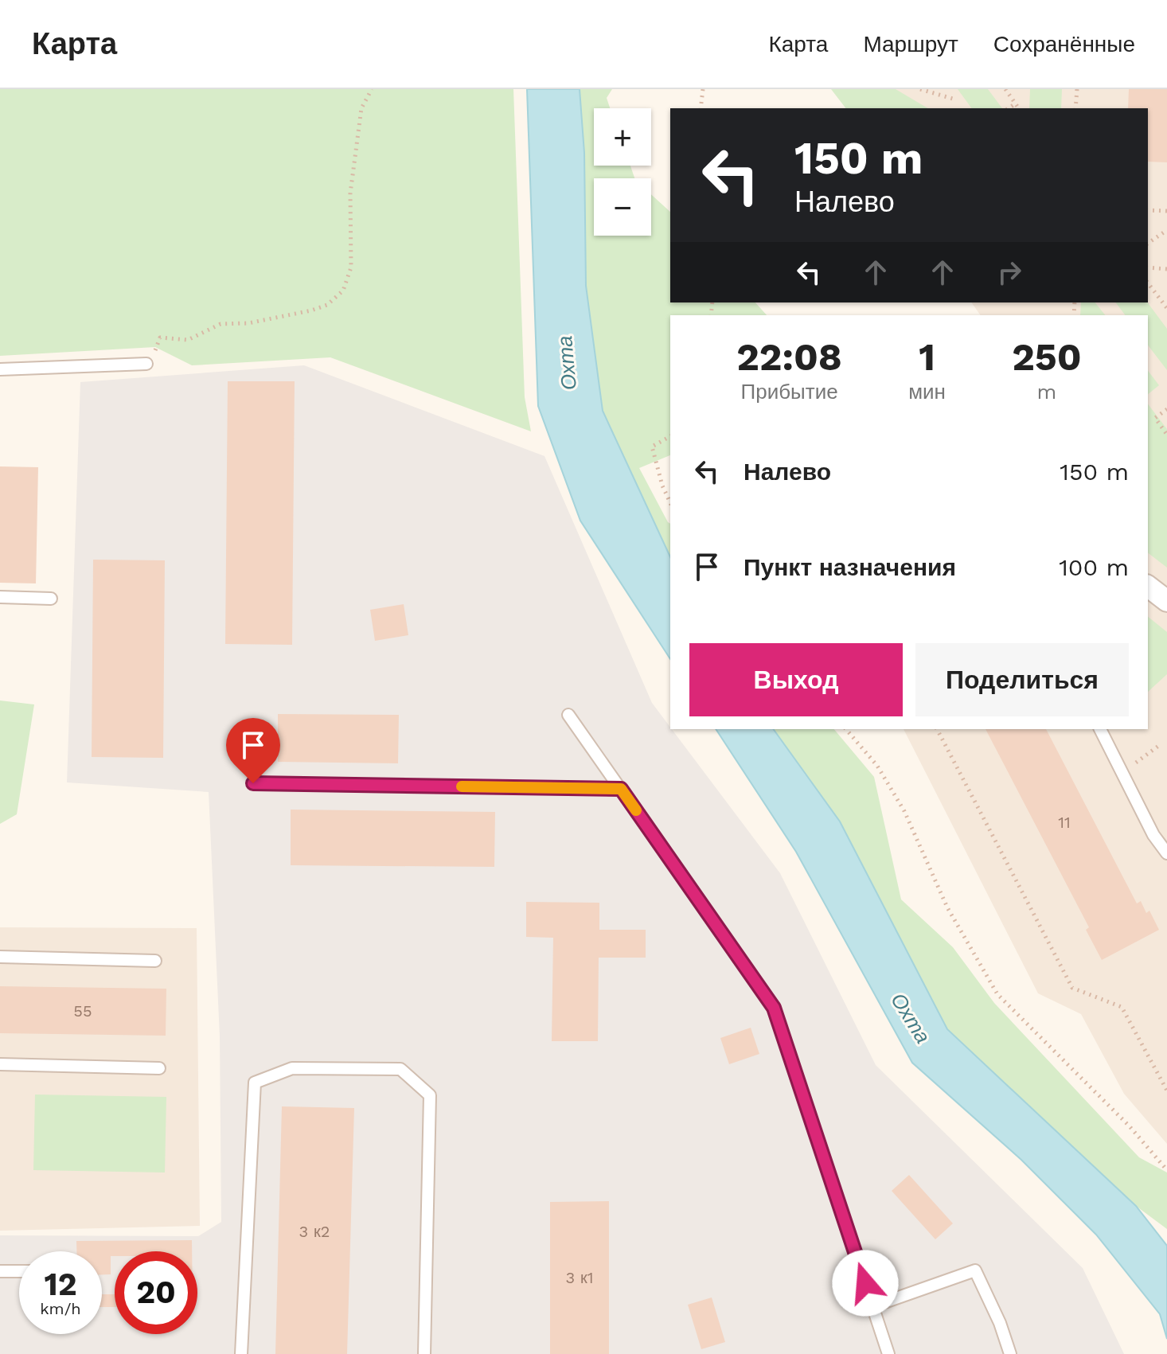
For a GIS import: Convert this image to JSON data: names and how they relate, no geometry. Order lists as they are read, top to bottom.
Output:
{
  "water": ["Охта"],
  "house_numbers": [
    "11",
    "55",
    "3 к2",
    "3 к1"
  ],
  "page": {
    "header": "Карта",
    "nav": ["Карта", "Маршрут", "Сохранённые"],
    "map_buttons": ["+", "−"],
    "turn": ["150 m", "Налево"],
    "eta": [
      "22:08",
      "Прибытие",
      "1",
      "мин",
      "250",
      "m"
    ],
    "list": [
      {
        "name": "Налево",
        "value": "150 m"
      },
      {
        "name": "Пункт назначения",
        "value": "100 m"
      }
    ],
    "buttons": ["Выход", "Поделиться"],
    "speed": "12 km/h",
    "limit": "20"
  }
}
